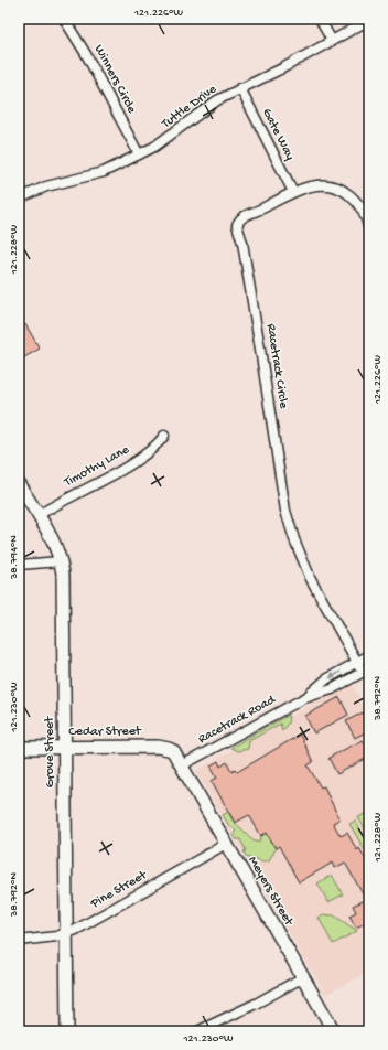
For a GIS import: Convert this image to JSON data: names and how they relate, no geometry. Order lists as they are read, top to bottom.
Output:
{
  "streets": {
    "street": [
      "Winners Circle",
      "Tuttle Drive",
      "Gate Way",
      "Racetrack Circle",
      "Timothy Lane",
      "Racetrack Road",
      "Cedar Street",
      "Grove Street",
      "Pine Street",
      "Meyers Street"
    ]
  },
  "crossings": [
    ["Winners Circle", "Tuttle Drive"],
    ["Tuttle Drive", "Gate Way"],
    ["Gate Way", "Racetrack Circle"],
    ["Racetrack Circle", "Racetrack Road"],
    ["Timothy Lane", "Grove Street"],
    ["Racetrack Road", "Cedar Street"],
    ["Racetrack Road", "Meyers Street"],
    ["Cedar Street", "Grove Street"],
    ["Cedar Street", "Meyers Street"],
    ["Grove Street", "Pine Street"],
    ["Pine Street", "Meyers Street"]
  ],
  "coordinates": [
    "121.226°W",
    "121.228°W",
    "38.794°N",
    "38.792°N",
    "121.230°W"
  ]
}
